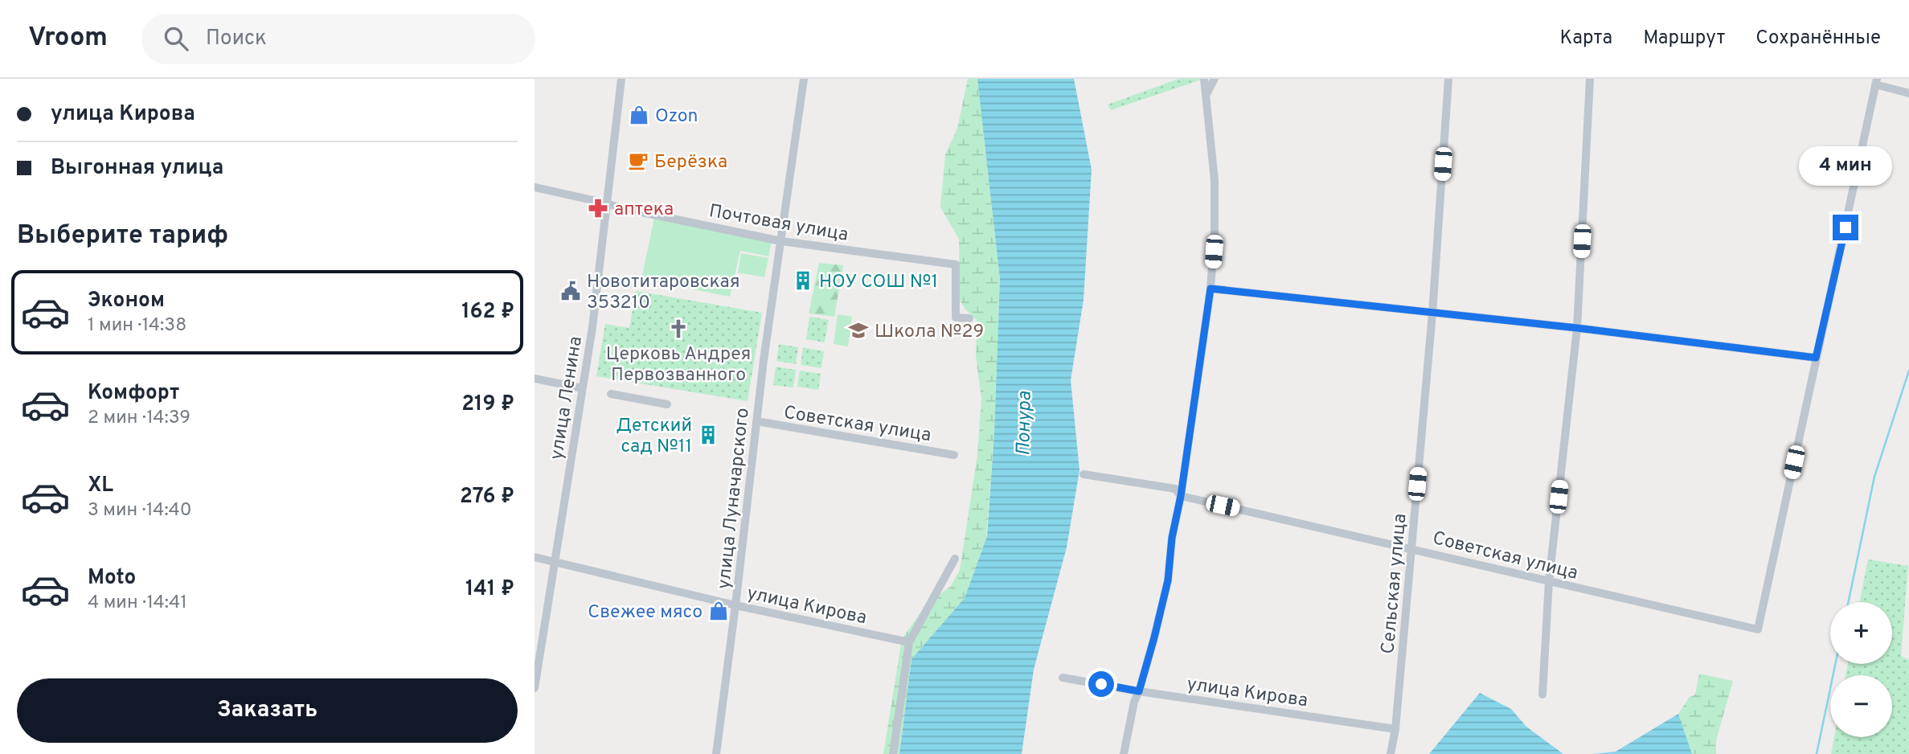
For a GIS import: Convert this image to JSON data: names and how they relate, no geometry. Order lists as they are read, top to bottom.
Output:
{
  "streets": {
    "street": [
      "Почтовая улица",
      "улица Ленина",
      "Советская улица",
      "улица Луначарского",
      "Сельская улица",
      "улица Кирова"
    ]
  },
  "crossings": [
    ["Почтовая улица", "улица Ленина"],
    ["Почтовая улица", "улица Луначарского"],
    ["улица Ленина", "улица Кирова"],
    ["Советская улица", "улица Луначарского"],
    ["Советская улица", "Сельская улица"],
    ["улица Луначарского", "улица Кирова"],
    ["Сельская улица", "улица Кирова"]
  ],
  "water": ["Понура"],
  "places": {
    "shop": ["Ozon", "Свежее мясо"],
    "cafe": ["Берёзка"],
    "pharmacy": ["аптека"],
    "building": ["НОУ СОШ №1", "Детский сад №11"],
    "public building": ["Новотитаровская 353210"],
    "church": ["Церковь Андрея Первозванного"],
    "school or university": ["Школа №29"]
  },
  "page": {
    "header": "Vroom",
    "search": "Поиск",
    "nav": ["Карта", "Маршрут", "Сохранённые"],
    "banner": ["улица Кирова", "Выгонная улица"],
    "bubble": "4 мин",
    "heading": "Выберите тариф",
    "list": [
      {
        "name": "Эконом",
        "note": "1 мин · 14:38",
        "value": "162 ₽"
      },
      {
        "name": "Комфорт",
        "note": "2 мин · 14:39",
        "value": "219 ₽"
      },
      {
        "name": "XL",
        "note": "3 мин · 14:40",
        "value": "276 ₽"
      },
      {
        "name": "Moto",
        "note": "4 мин · 14:41",
        "value": "141 ₽"
      }
    ],
    "map_buttons": ["+", "−"],
    "buttons": "Заказать"
  }
}
